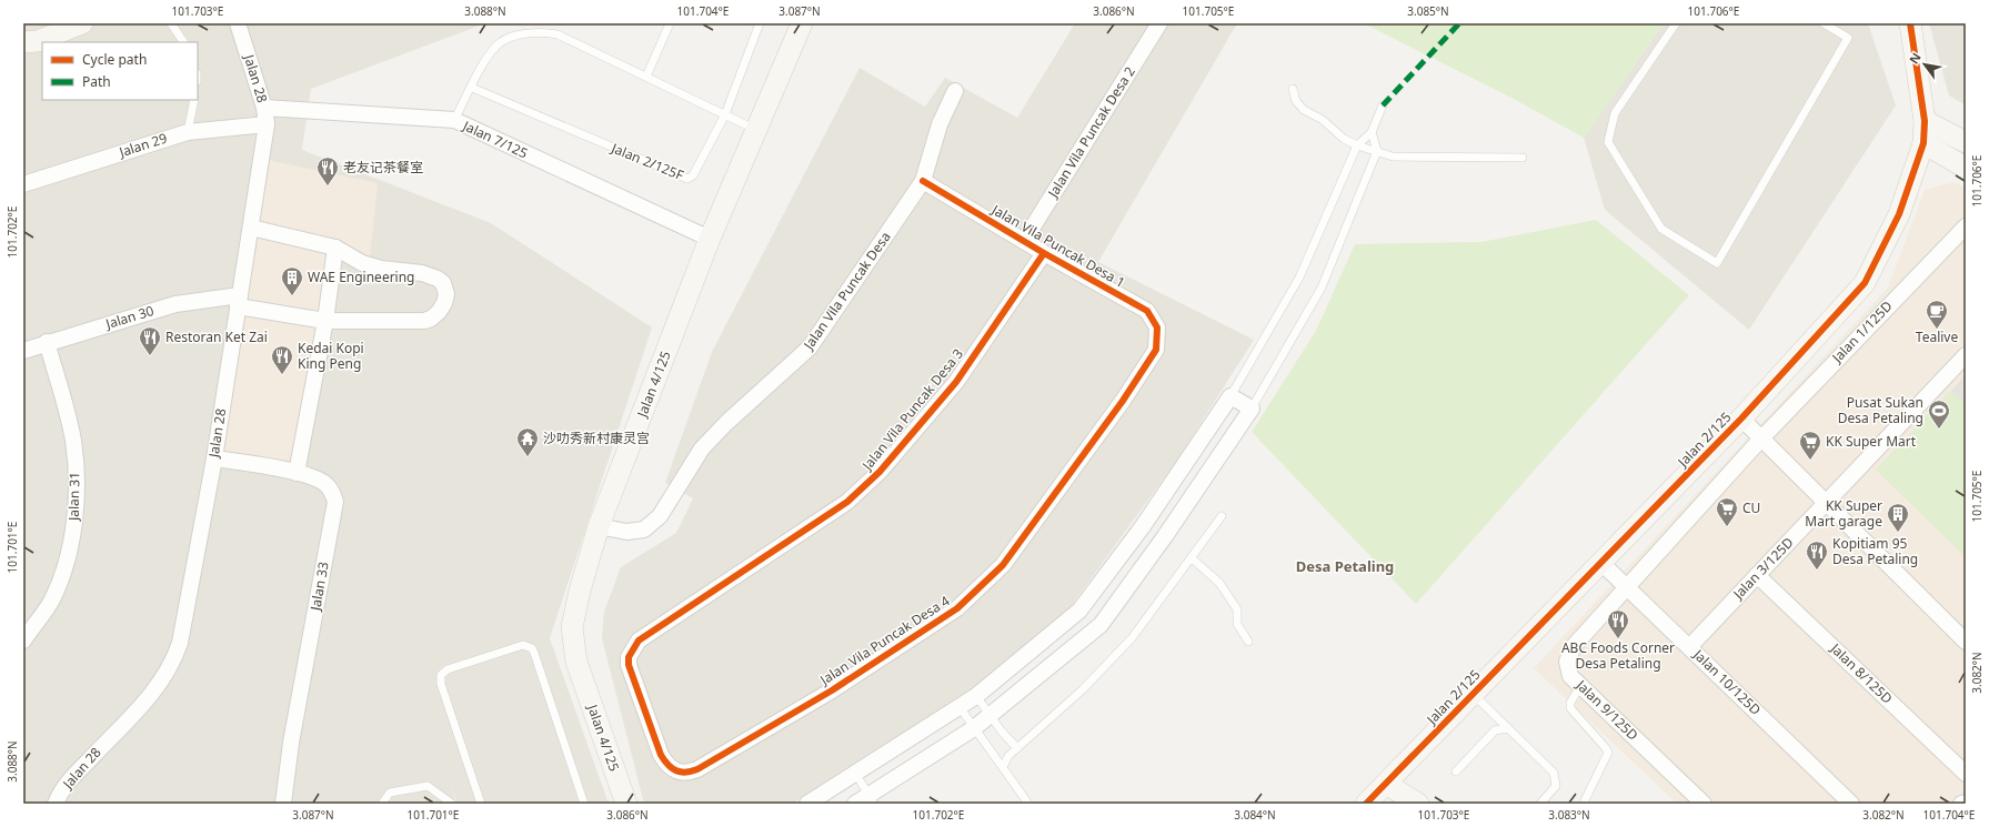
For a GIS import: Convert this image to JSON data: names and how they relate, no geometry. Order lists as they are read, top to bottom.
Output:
{
  "streets": {
    "street": [
      "Jalan 28",
      "Jalan Vila Puncak Desa 2",
      "Jalan 7/125",
      "Jalan 29",
      "Jalan Vila Puncak Desa 1",
      "Jalan Vila Puncak Desa",
      "Jalan 30",
      "Jalan 1/125D",
      "Jalan 4/125",
      "Jalan Vila Puncak Desa 3",
      "Jalan 2/125",
      "Jalan 31",
      "Jalan 3/125D",
      "Jalan 33",
      "Jalan Vila Puncak Desa 4",
      "Jalan 8/125D",
      "Jalan 10/125D",
      "Jalan 9/125D"
    ],
    "lane": ["Jalan 2/125F"]
  },
  "crossings": [
    ["Jalan 28", "Jalan 7/125"],
    ["Jalan 28", "Jalan 29"],
    ["Jalan 28", "Jalan 30"],
    ["Jalan 28", "Jalan 33"],
    ["Jalan Vila Puncak Desa 2", "Jalan Vila Puncak Desa 1"],
    ["Jalan 7/125", "Jalan 4/125"],
    ["Jalan Vila Puncak Desa 1", "Jalan Vila Puncak Desa"],
    ["Jalan Vila Puncak Desa 1", "Jalan Vila Puncak Desa 3"],
    ["Jalan Vila Puncak Desa 1", "Jalan Vila Puncak Desa 4"],
    ["Jalan Vila Puncak Desa", "Jalan 4/125"],
    ["Jalan 30", "Jalan 31"],
    ["Jalan Vila Puncak Desa 3", "Jalan Vila Puncak Desa 4"],
    ["Jalan 2/125", "Jalan 10/125D"],
    ["Jalan 3/125D", "Jalan 8/125D"],
    ["Jalan 3/125D", "Jalan 10/125D"],
    ["Jalan 10/125D", "Jalan 9/125D"]
  ],
  "districts": ["Desa Petaling"],
  "places": {
    "restaurant": [
      "老友记茶餐室",
      "Restoran Ket Zai",
      "Kedai Kopi King Peng",
      "Kopitiam 95 Desa Petaling",
      "ABC Foods Corner Desa Petaling"
    ],
    "building": ["WAE Engineering", "KK Super Mart garage"],
    "cafe": ["Tealive"],
    "sports": ["Pusat Sukan Desa Petaling"],
    "temple": ["沙叻秀新村康灵宫"],
    "supermarket": ["KK Super Mart", "CU"]
  },
  "legend": ["Cycle path", "Path"],
  "north": "top left",
  "coordinates": [
    "101.703°E",
    "3.088°N",
    "101.704°E",
    "3.087°N",
    "3.086°N",
    "101.705°E",
    "3.085°N",
    "101.706°E",
    "101.702°E",
    "101.701°E",
    "3.082°N",
    "3.084°N",
    "3.083°N"
  ]
}
